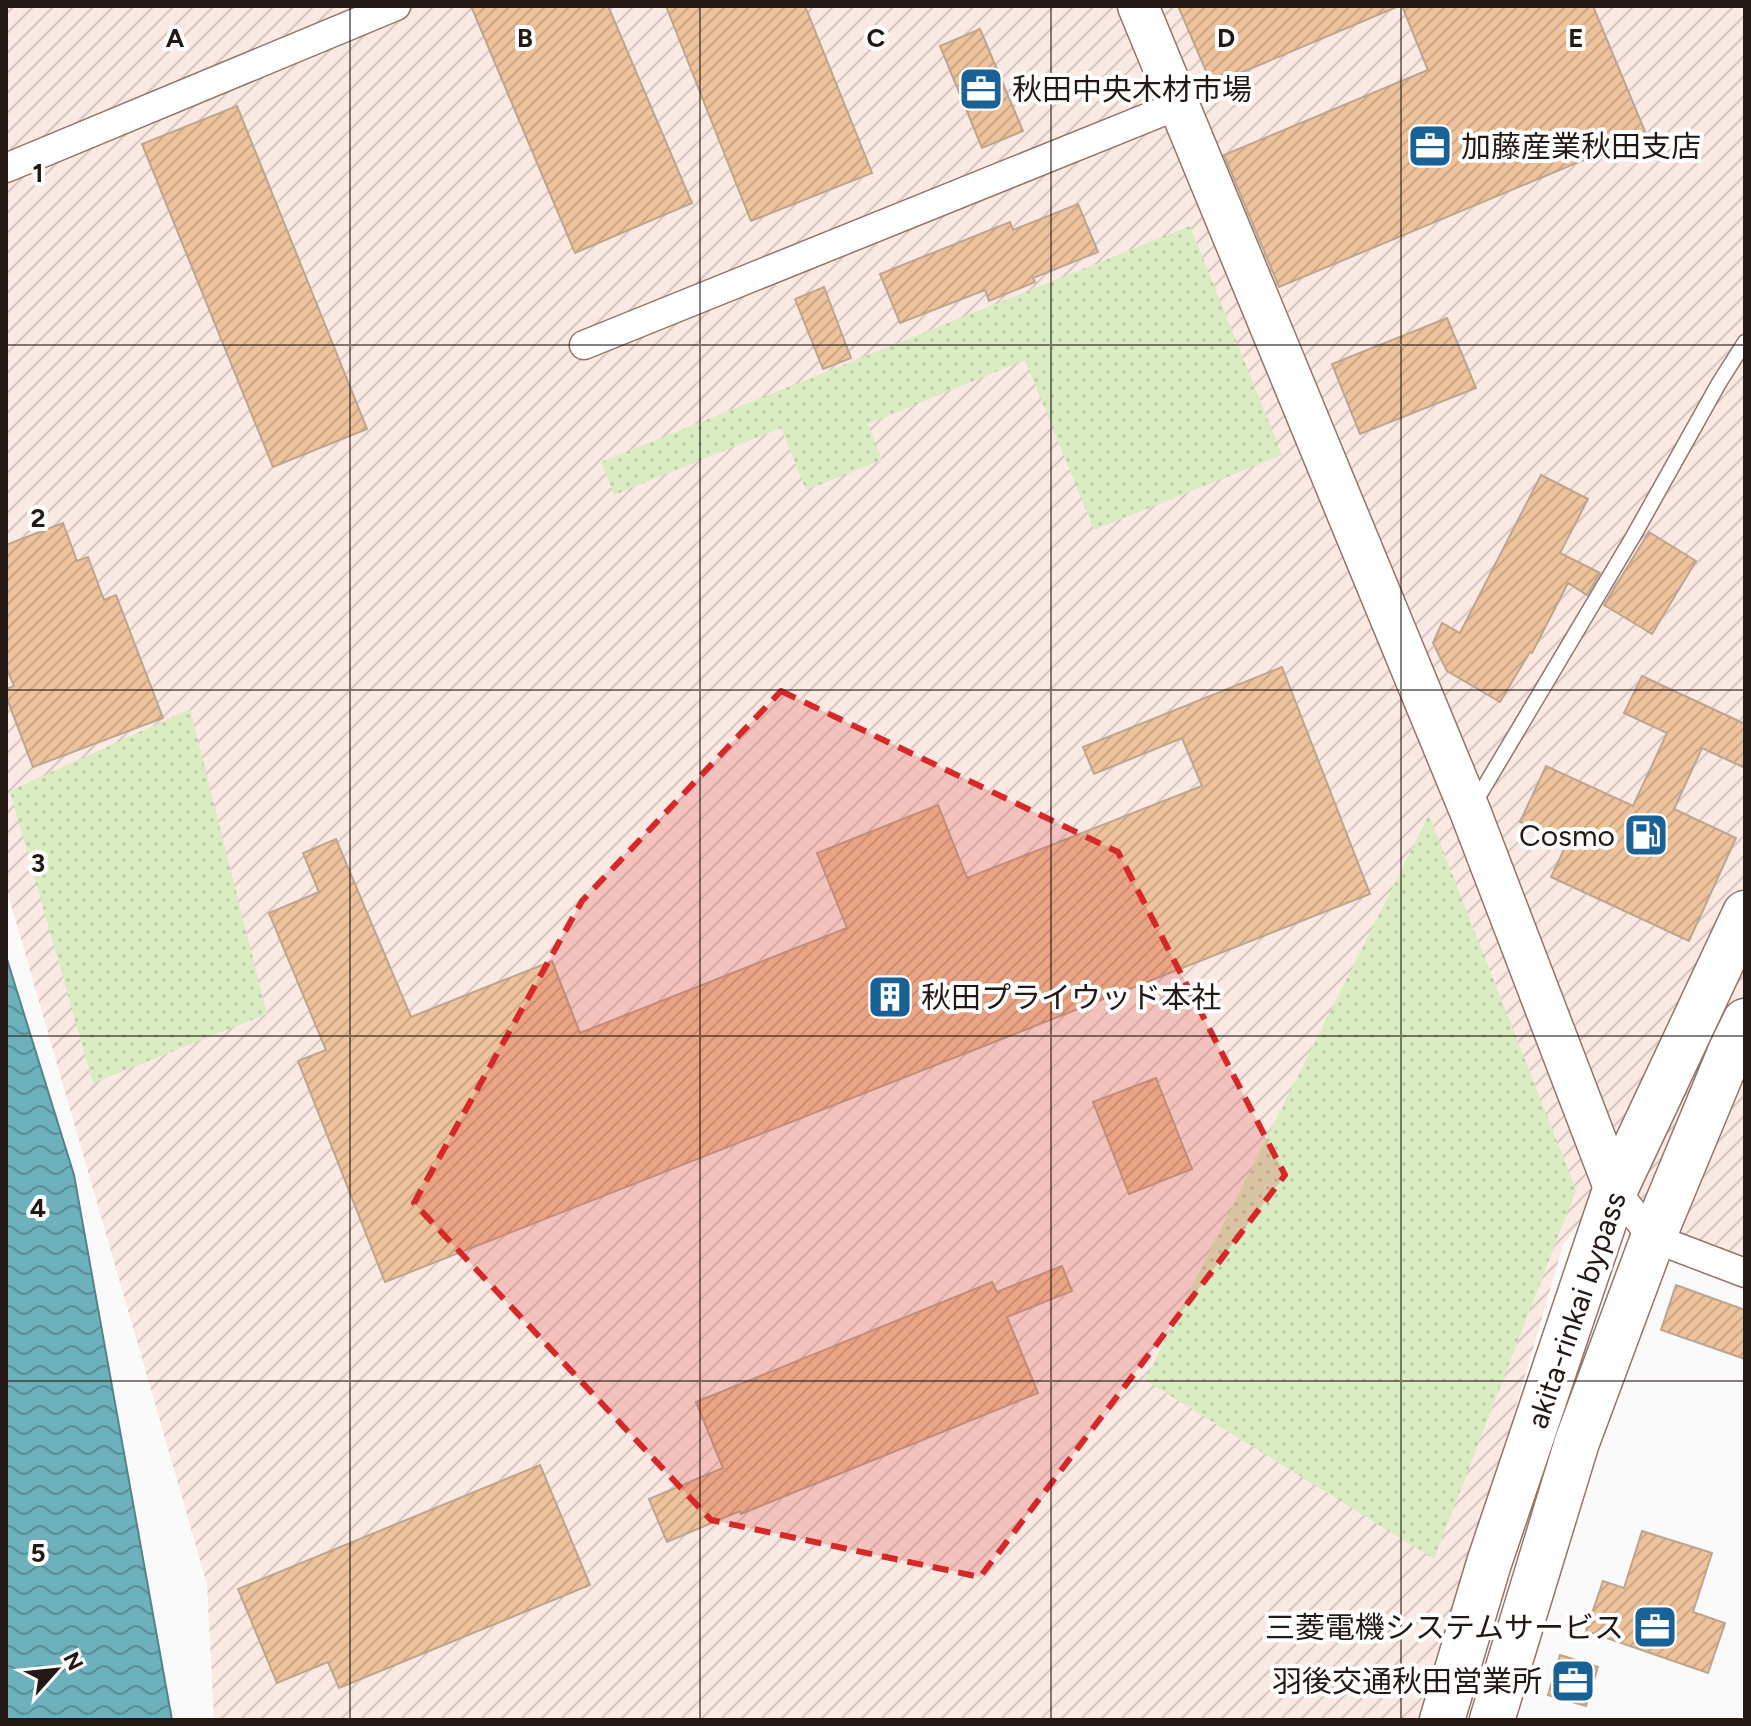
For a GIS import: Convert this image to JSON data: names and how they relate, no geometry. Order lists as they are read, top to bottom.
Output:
{
  "streets": {
    "highway": ["akita-rinkai bypass"]
  },
  "places": {
    "office": [
      "秋田中央木材市場",
      "加藤産業秋田支店",
      "三菱電機システムサービス",
      "羽後交通秋田営業所"
    ],
    "fuel station": ["Cosmo"],
    "building": ["秋田プライウッド本社"]
  },
  "north": "top right",
  "grid": {
    "columns": [
      "A",
      "B",
      "C",
      "D",
      "E"
    ],
    "rows": [
      "1",
      "2",
      "3",
      "4",
      "5"
    ]
  }
}
